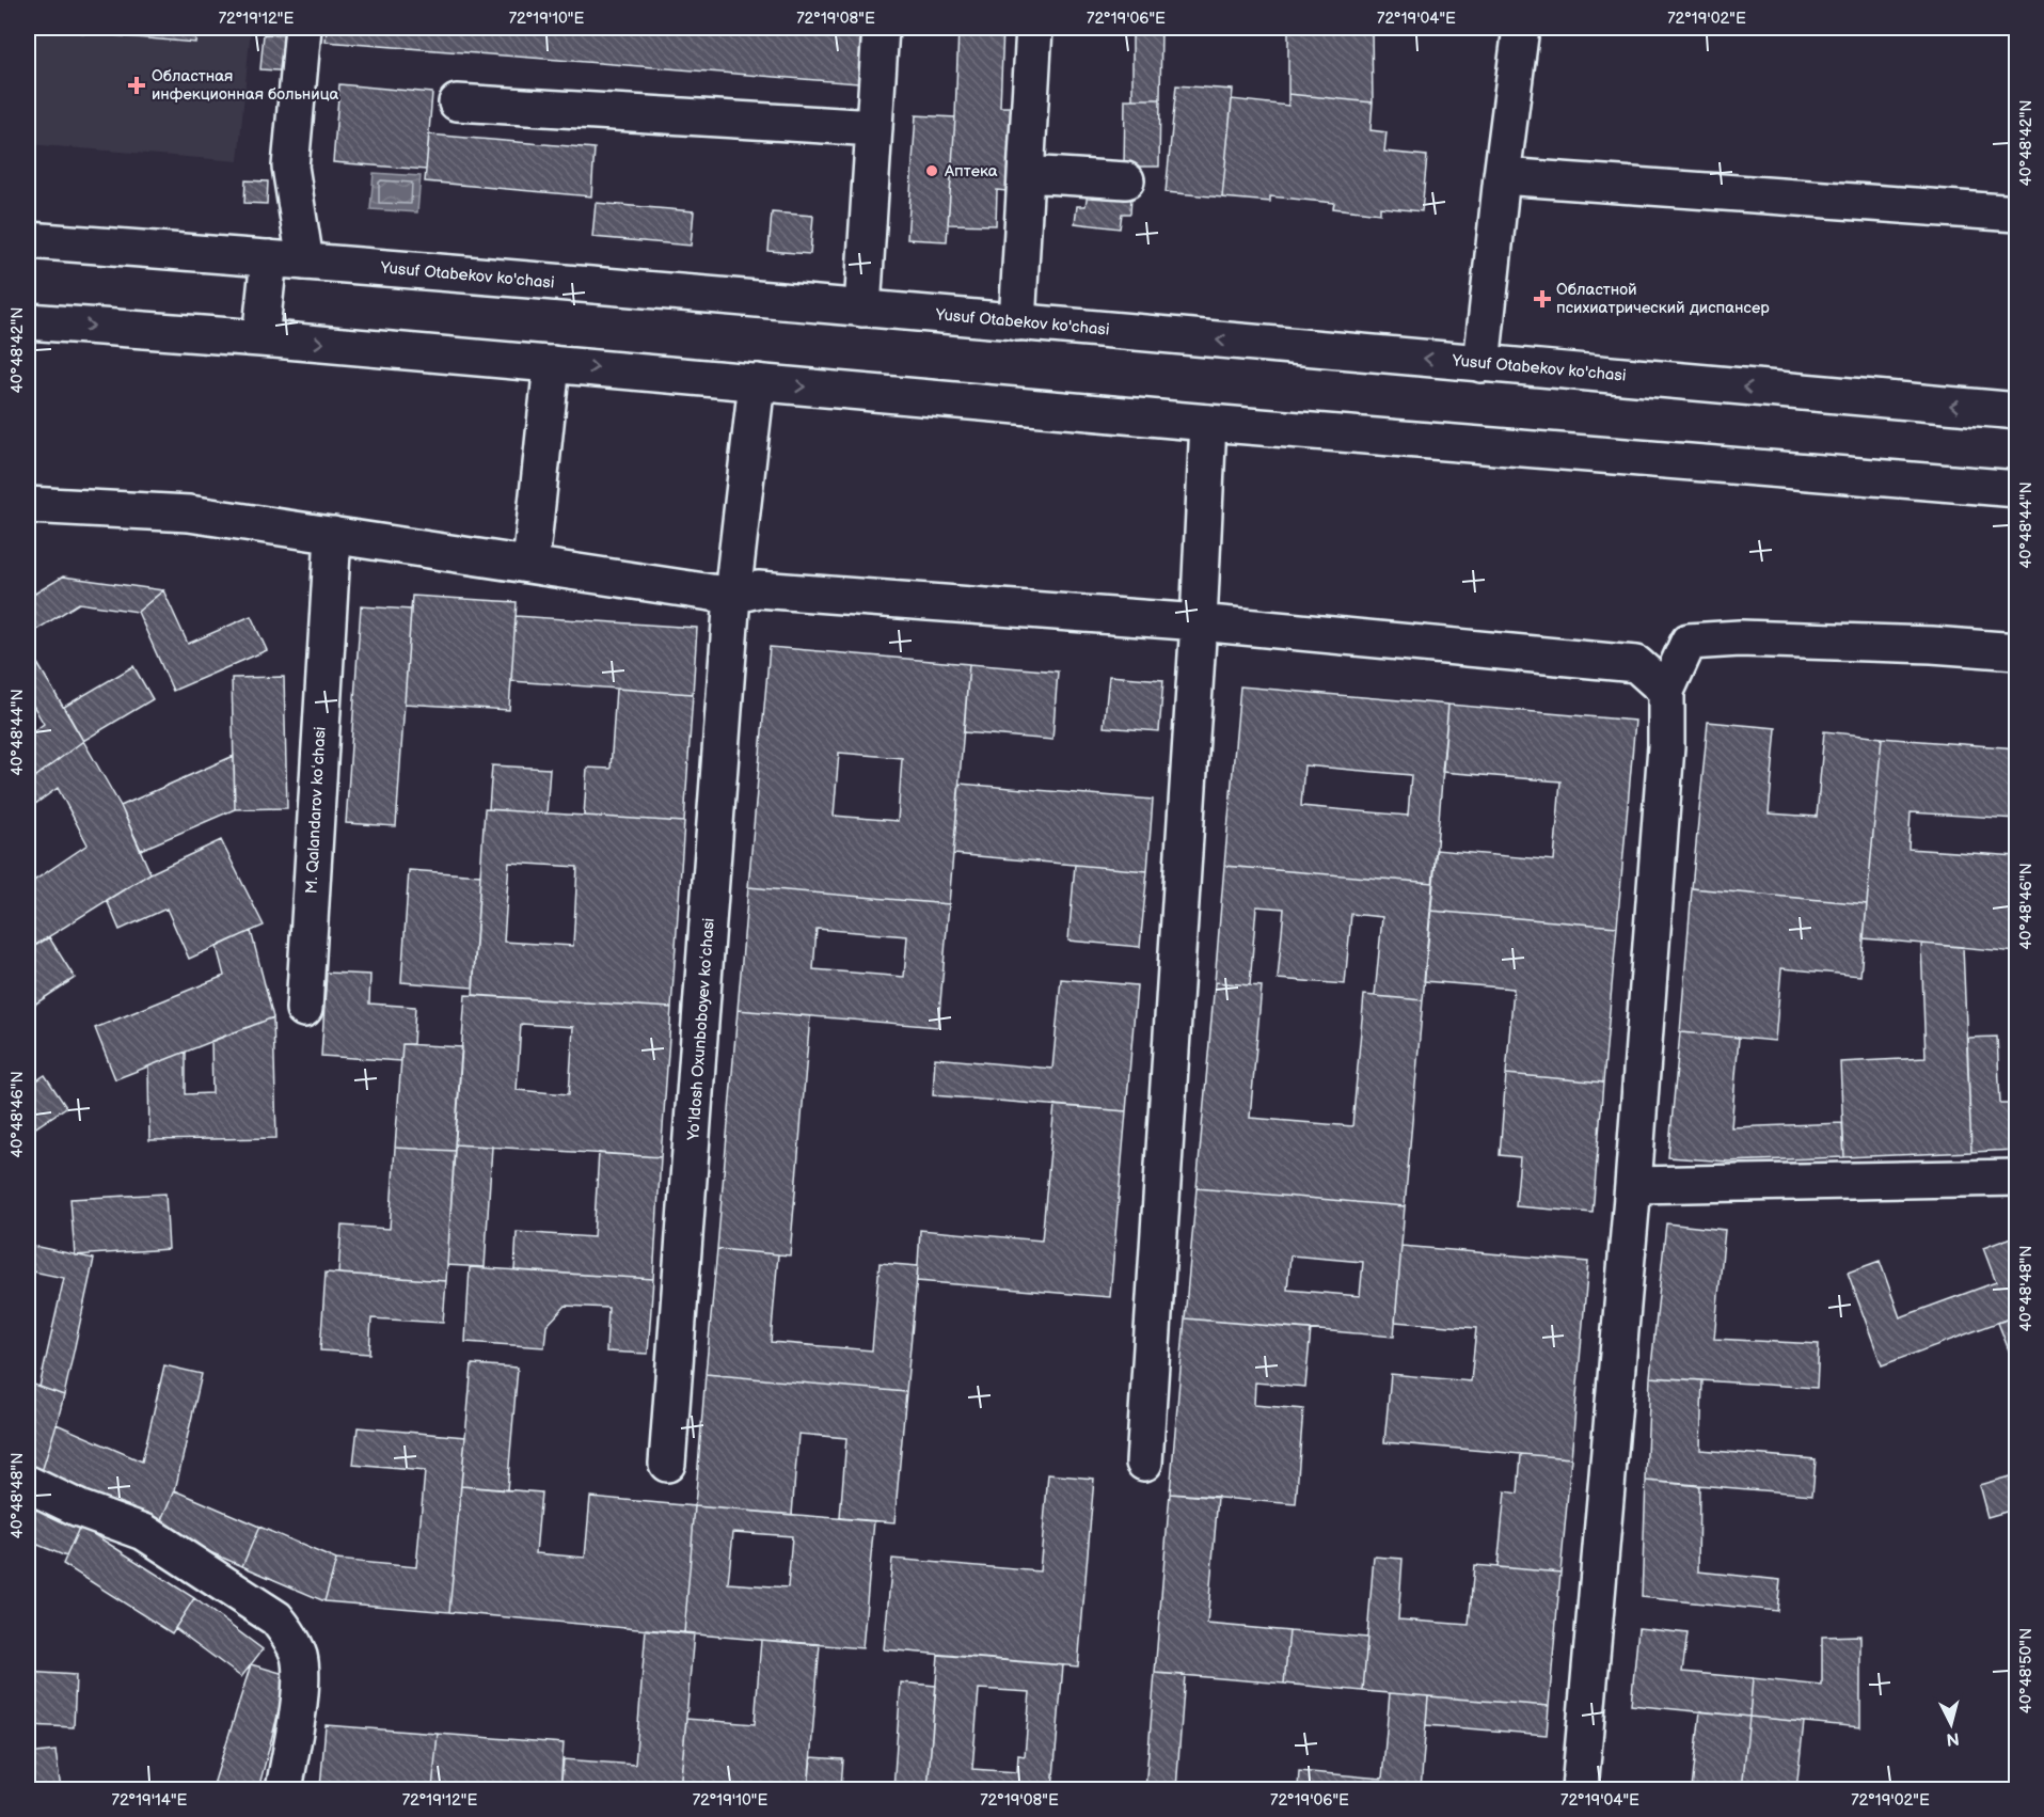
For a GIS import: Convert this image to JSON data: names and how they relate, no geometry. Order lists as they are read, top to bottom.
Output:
{
  "streets": {
    "street": ["Yusuf Otabekov ko'chasi", "M. Qalandarov koʻchasi", "Yoʻldosh Oxunboboyev koʻchasi"]
  },
  "places": {
    "health": ["Областная инфекционная больница", "Областной психиатрический диспансер"],
    "other": ["Аптека"]
  },
  "north": "bottom",
  "coordinates": [
    "72°19'12\"E",
    "72°19'10\"E",
    "72°19'08\"E",
    "72°19'06\"E",
    "72°19'04\"E",
    "72°19'02\"E",
    "40°48'42\"N",
    "40°48'44\"N",
    "40°48'46\"N",
    "40°48'48\"N",
    "40°48'50\"N",
    "72°19'14\"E"
  ]
}
